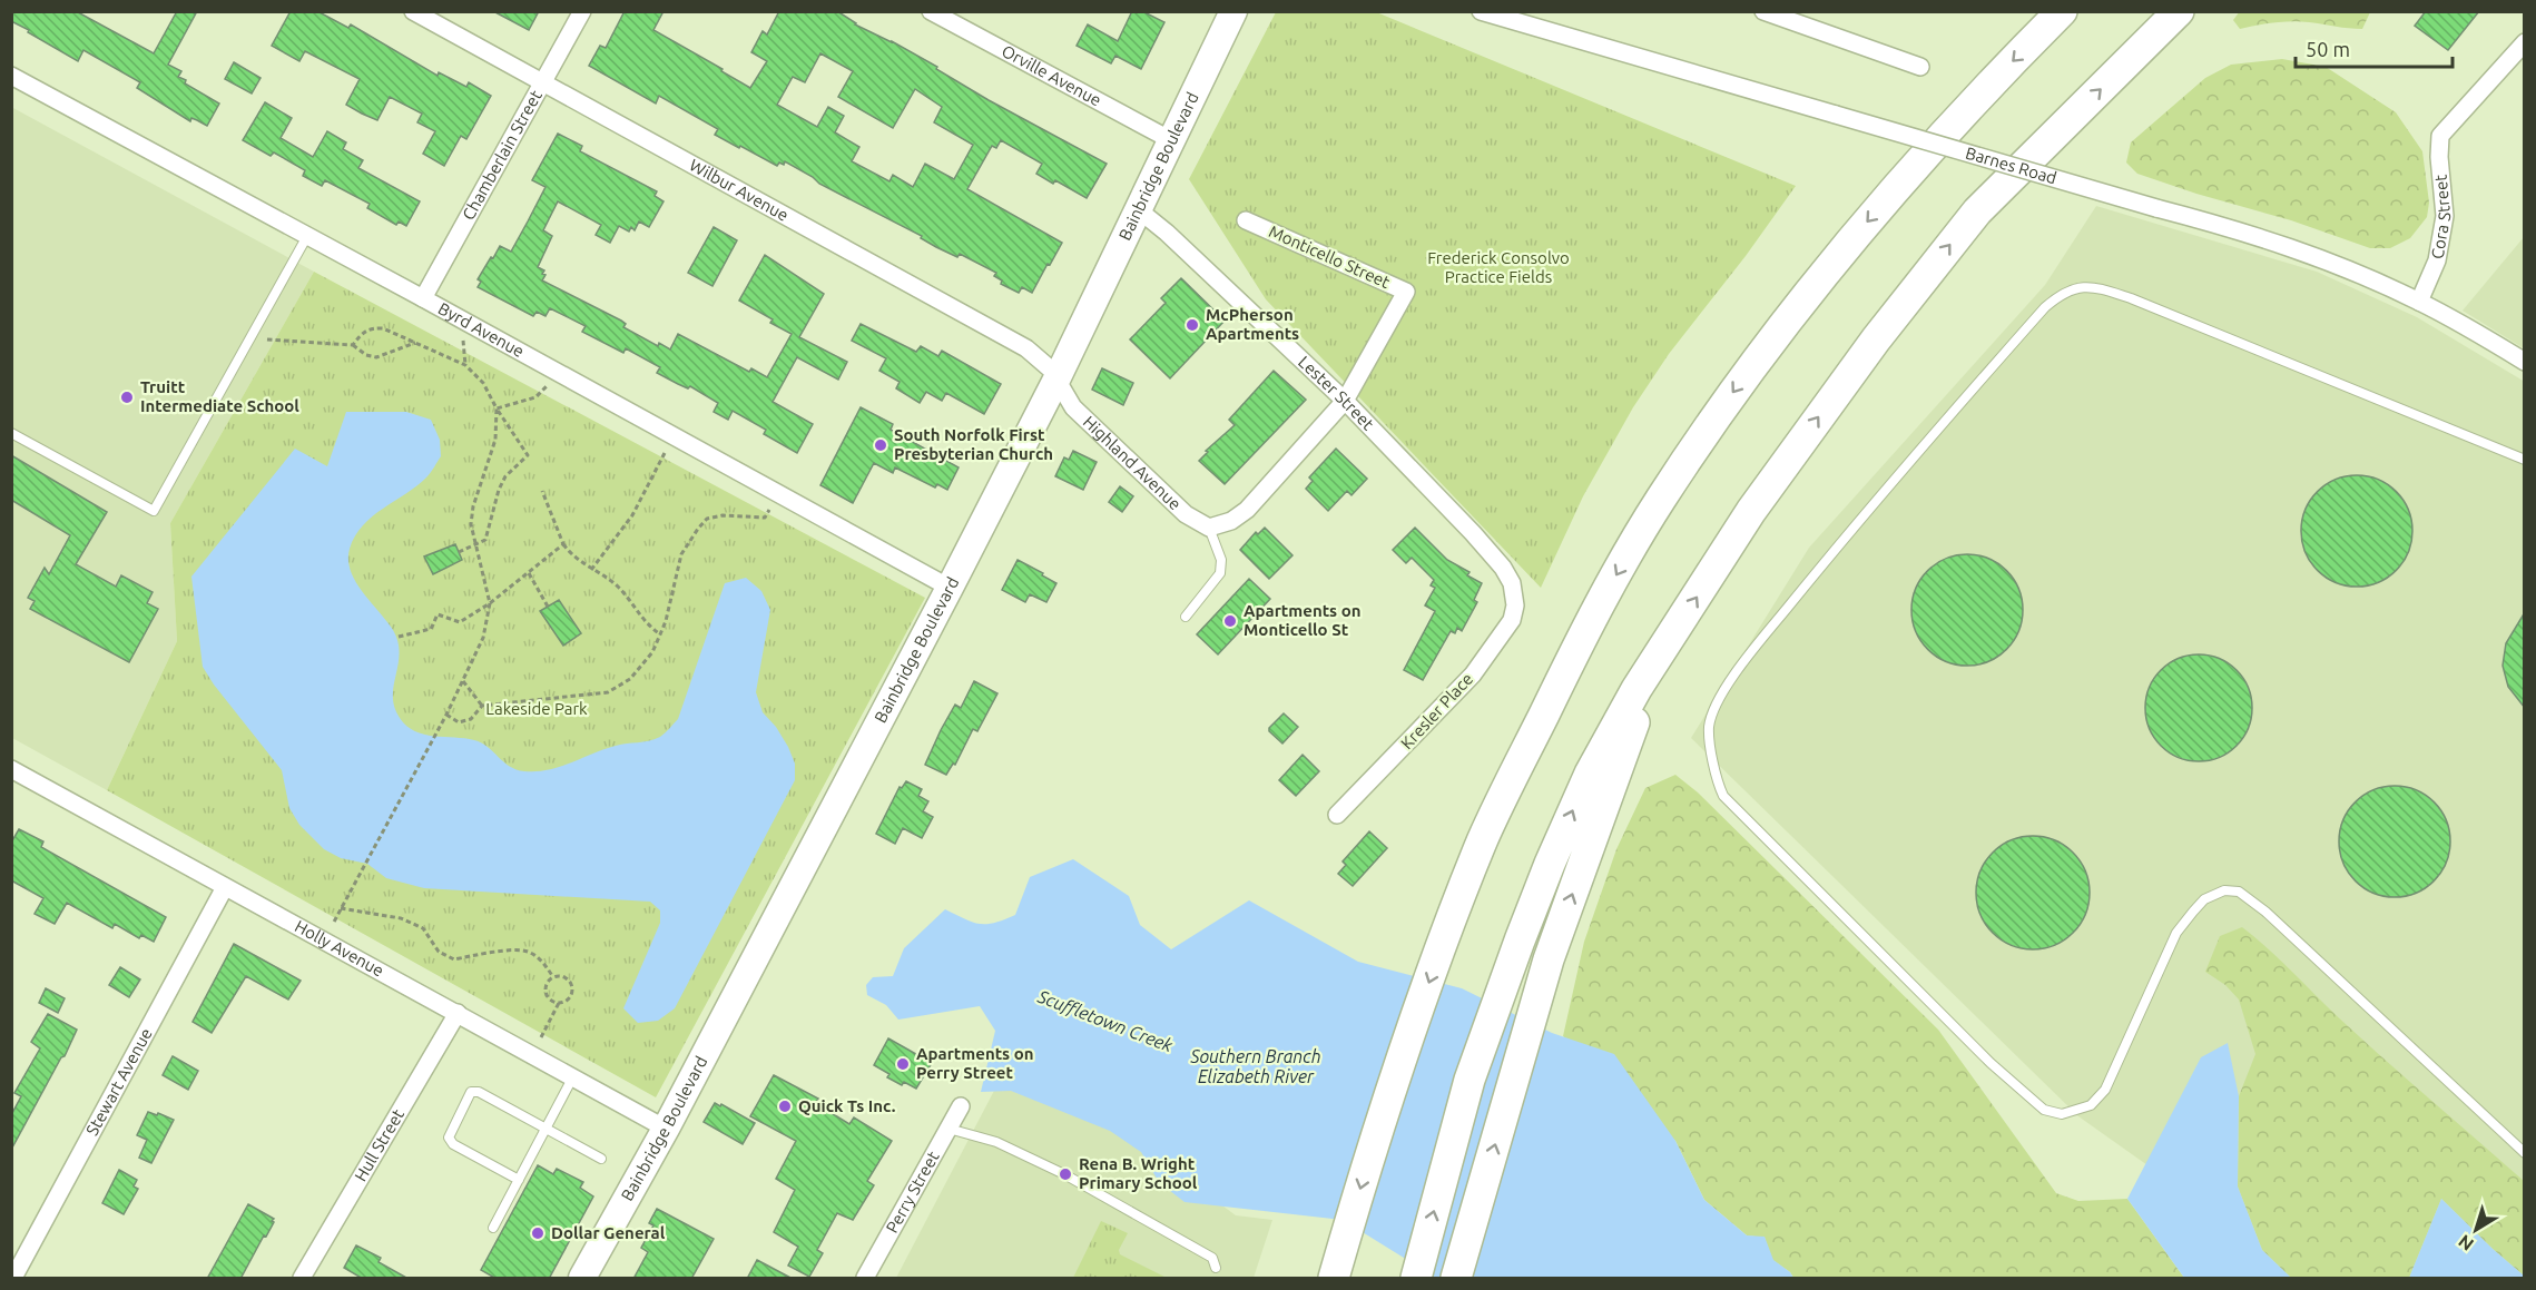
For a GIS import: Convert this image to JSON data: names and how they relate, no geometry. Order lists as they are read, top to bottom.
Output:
{
  "streets": {
    "main road": ["Bainbridge Boulevard"],
    "street": [
      "Orville Avenue",
      "Chamberlain Street",
      "Barnes Road",
      "Wilbur Avenue",
      "Cora Street",
      "Monticello Street",
      "Byrd Avenue",
      "Lester Street",
      "Highland Avenue",
      "Kresler Place",
      "Holly Avenue",
      "Stewart Avenue",
      "Hull Street",
      "Perry Street"
    ]
  },
  "crossings": [
    ["Orville Avenue", "Bainbridge Boulevard"],
    ["Chamberlain Street", "Wilbur Avenue"],
    ["Chamberlain Street", "Byrd Avenue"],
    ["Bainbridge Boulevard", "Wilbur Avenue"],
    ["Bainbridge Boulevard", "Byrd Avenue"],
    ["Bainbridge Boulevard", "Lester Street"],
    ["Bainbridge Boulevard", "Highland Avenue"],
    ["Bainbridge Boulevard", "Holly Avenue"],
    ["Barnes Road", "Cora Street"],
    ["Wilbur Avenue", "Highland Avenue"],
    ["Monticello Street", "Lester Street"],
    ["Lester Street", "Kresler Place"],
    ["Holly Avenue", "Stewart Avenue"],
    ["Holly Avenue", "Hull Street"]
  ],
  "water": ["Scuffletown Creek", "Southern Branch Elizabeth River"],
  "parks": ["Frederick Consolvo Practice Fields", "Lakeside Park"],
  "places": [
    "McPherson Apartments",
    "Truitt Intermediate School",
    "South Norfolk First Presbyterian Church",
    "Apartments on Monticello St",
    "Apartments on Perry Street",
    "Quick Ts Inc.",
    "Rena B. Wright Primary School",
    "Dollar General"
  ],
  "scale_bar": "50 m",
  "north": "bottom left"
}
